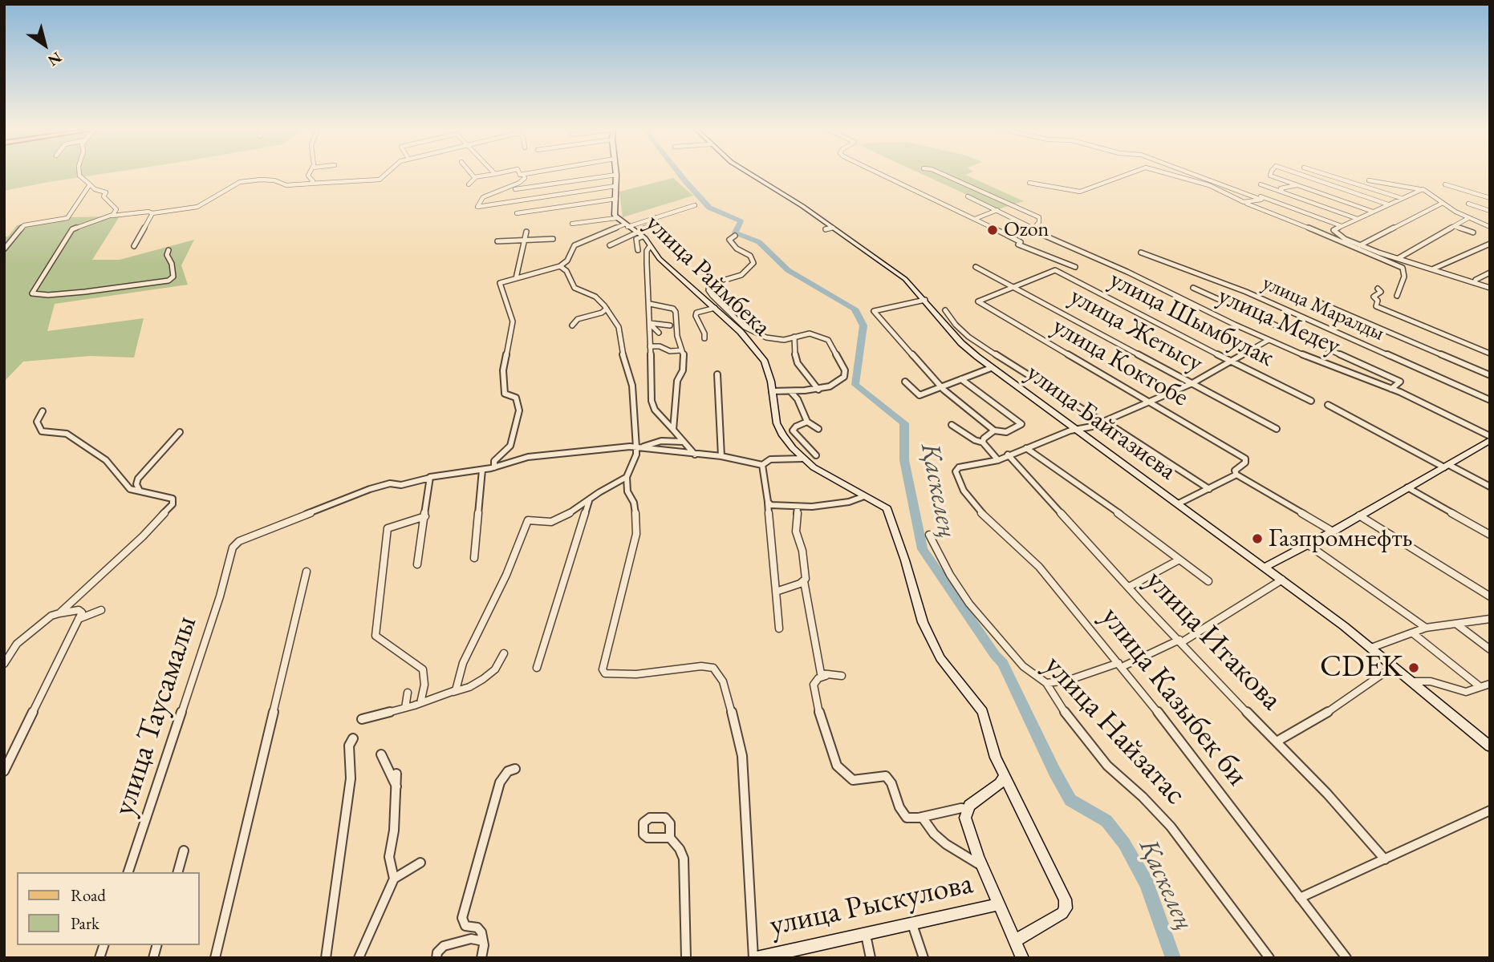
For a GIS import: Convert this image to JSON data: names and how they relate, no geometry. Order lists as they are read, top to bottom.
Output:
{
  "streets": {
    "street": [
      "улица Раймбека",
      "улица Маралды",
      "улица Шымбулак",
      "улица Медеу",
      "улица Жетысу",
      "улица Коктобе",
      "улица Байгазиева",
      "улица Итакова",
      "улица Казыбек би",
      "улица Таусамалы",
      "улица Найзатас",
      "улица Рыскулова"
    ]
  },
  "crossings": [
    ["улица Раймбека", "улица Рыскулова"],
    ["улица Шымбулак", "улица Жетысу"],
    ["улица Шымбулак", "улица Коктобе"],
    ["улица Жетысу", "улица Коктобе"]
  ],
  "water": ["Қаскелең"],
  "places": ["Ozon", "Газпромнефть", "CDEK"],
  "legend": ["Road", "Park"],
  "north": "bottom right"
}
